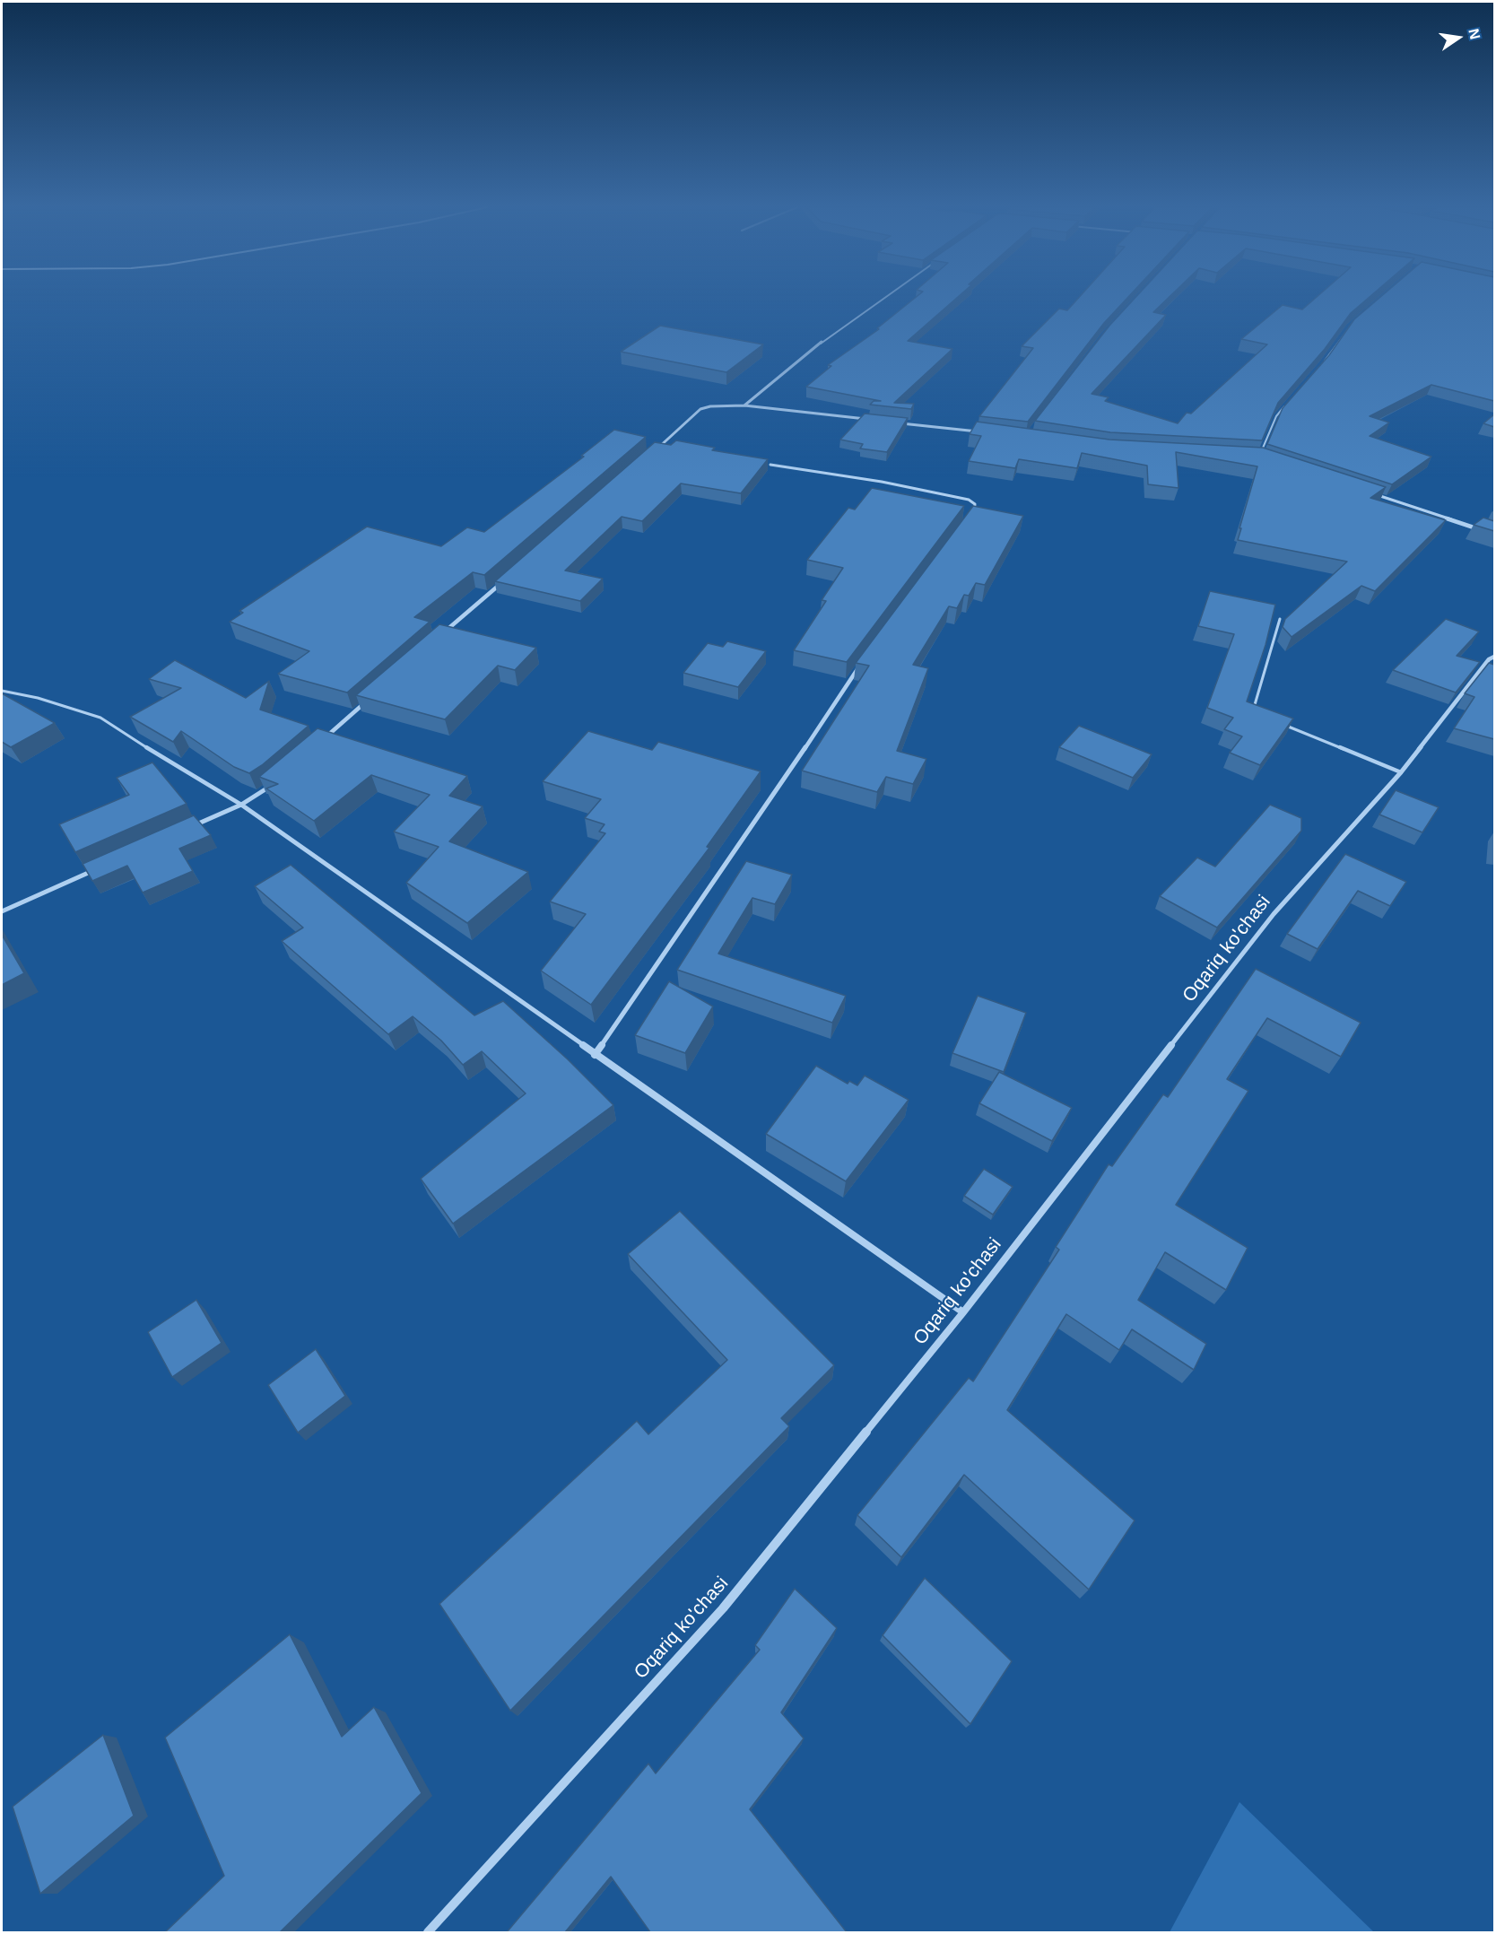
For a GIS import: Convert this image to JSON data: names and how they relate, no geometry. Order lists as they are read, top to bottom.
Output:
{
  "streets": {
    "street": ["Oqariq ko'chasi"]
  },
  "north": "right"
}
